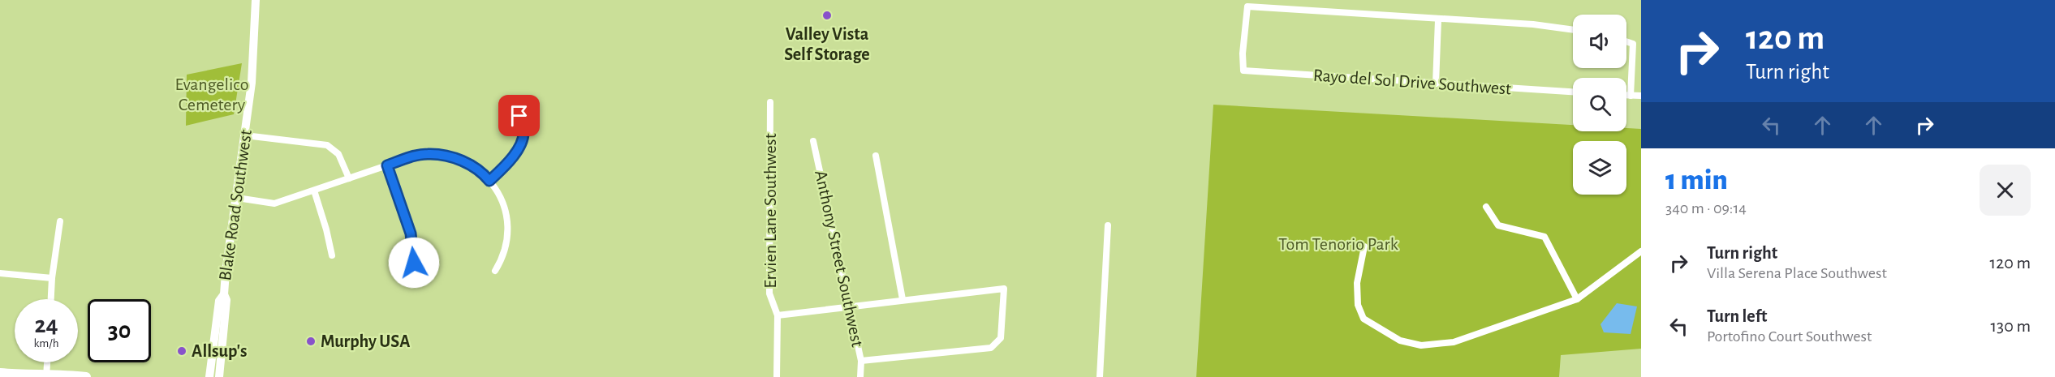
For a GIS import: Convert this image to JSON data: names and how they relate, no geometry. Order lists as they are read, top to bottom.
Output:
{
  "streets": {
    "main road": ["Blake Road Southwest"],
    "street": ["Rayo del Sol Drive Southwest", "Ervien Lane Southwest", "Anthony Street Southwest"]
  },
  "parks": ["Evangelico Cemetery", "Tom Tenorio Park"],
  "places": ["Valley Vista Self Storage", "Murphy USA", "Allsup's"],
  "page": {
    "turn": ["120 m", "Turn right"],
    "heading": ["1 min", "340 m · 09:14"],
    "list": [
      {
        "name": "Turn right",
        "note": "Villa Serena Place Southwest",
        "value": "120 m"
      },
      {
        "name": "Turn left",
        "note": "Portofino Court Southwest",
        "value": "130 m"
      }
    ],
    "speed": "24 km/h",
    "limit": "30"
  }
}
